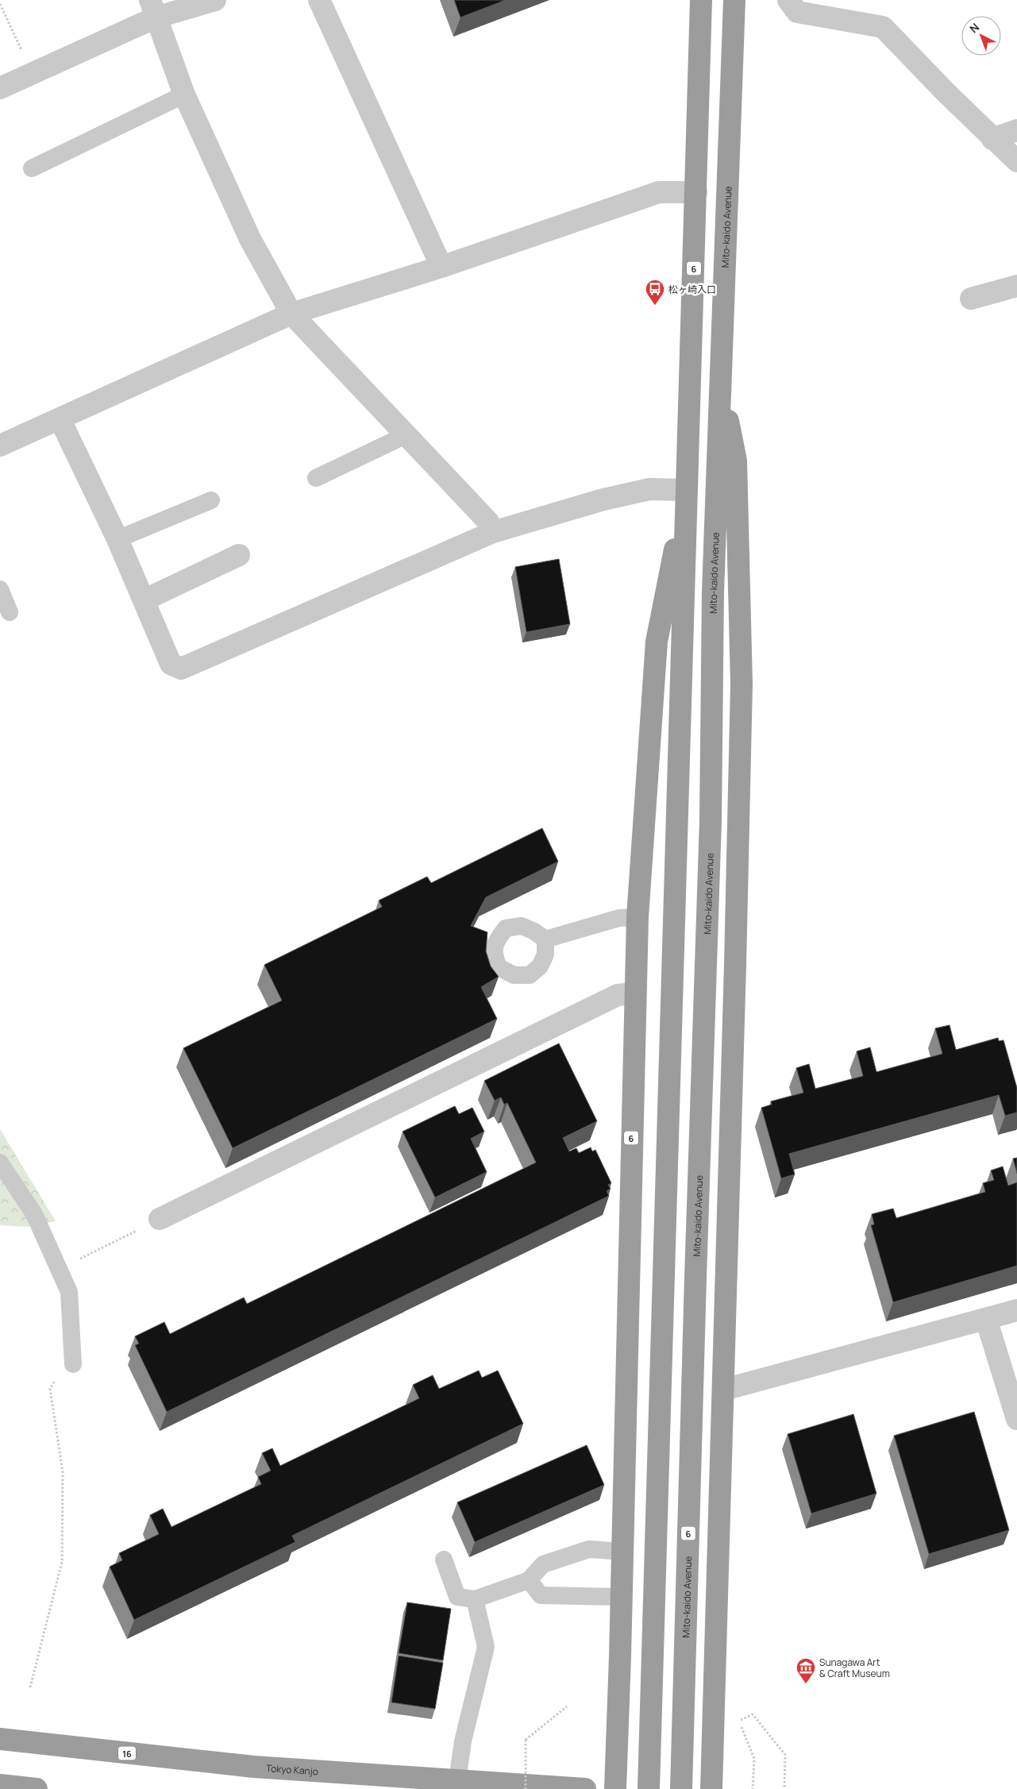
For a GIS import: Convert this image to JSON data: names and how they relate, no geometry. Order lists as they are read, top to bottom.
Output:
{
  "streets": {
    "highway": [
      "Mito-kaido Avenue",
      "6",
      "16",
      "Tokyo Kanjo"
    ]
  },
  "crossings": [
    ["Mito-kaido Avenue", "6"]
  ],
  "places": {
    "bus stop": ["松ヶ崎入口"],
    "museum": ["Sunagawa Art & Craft Museum"]
  },
  "north": "top left"
}
